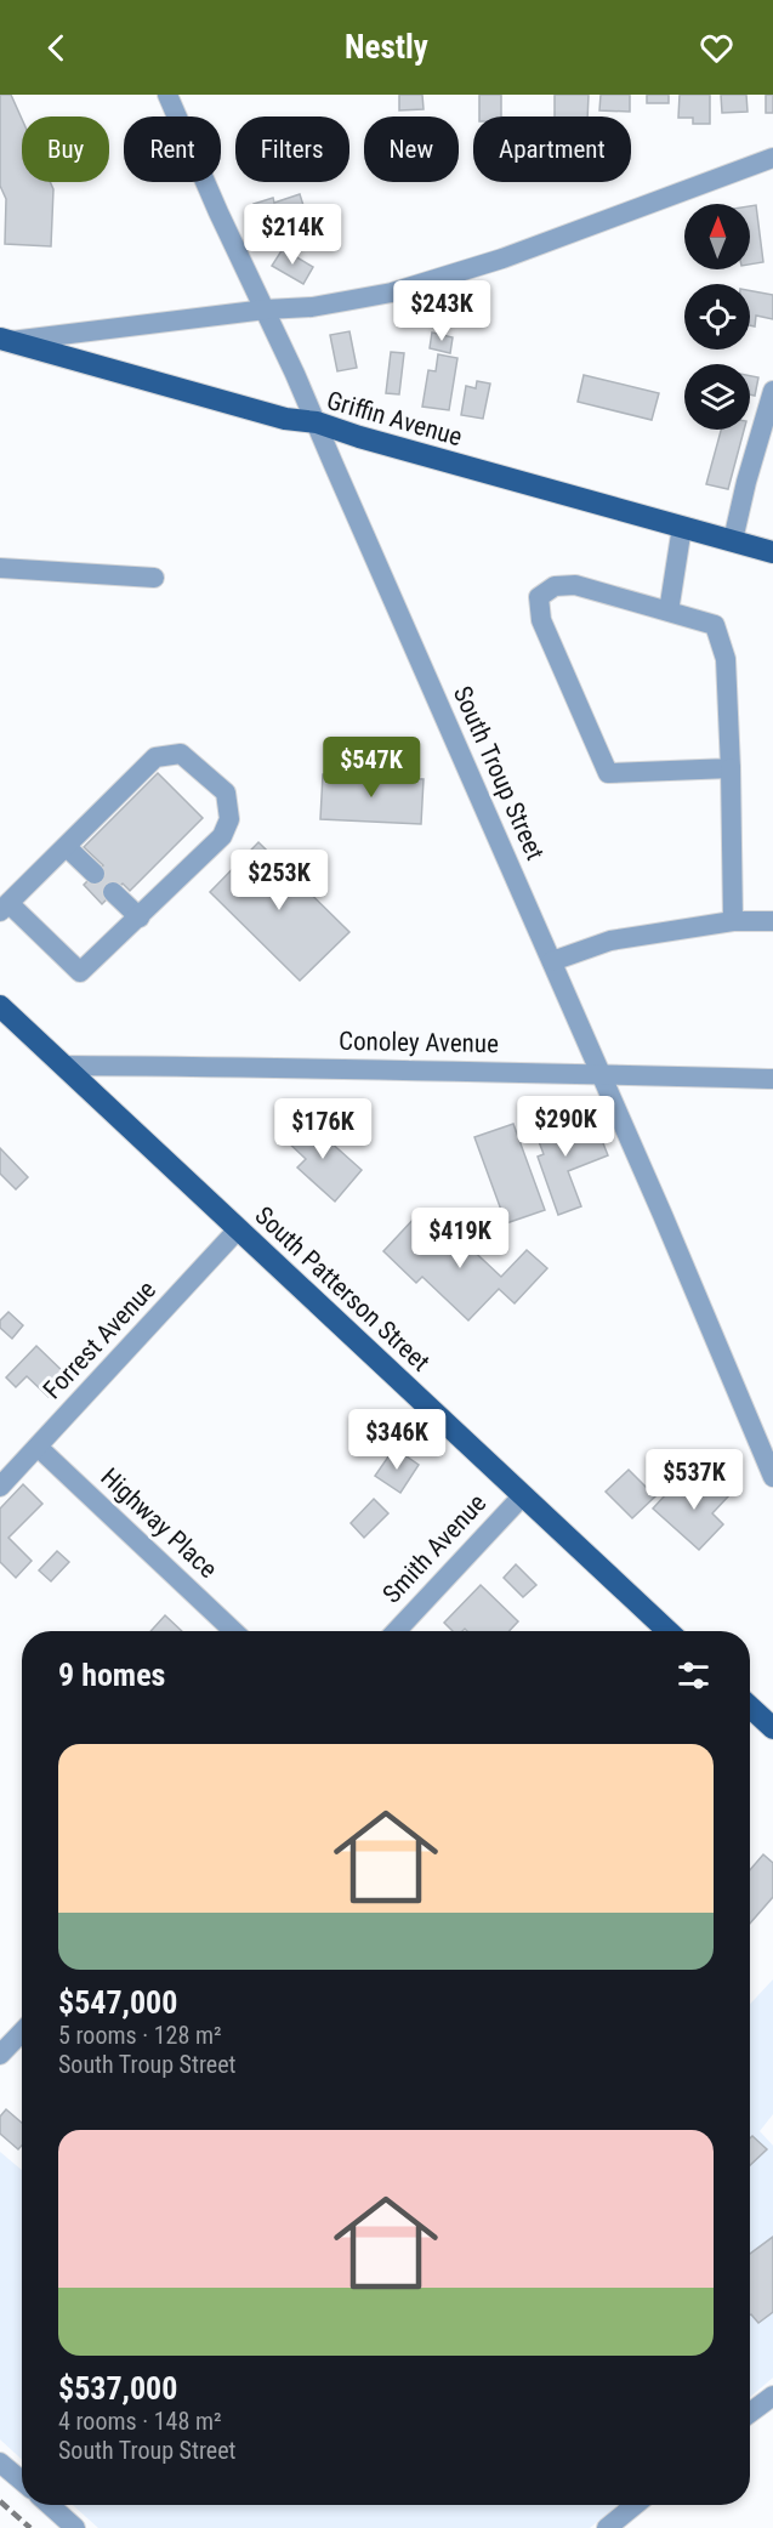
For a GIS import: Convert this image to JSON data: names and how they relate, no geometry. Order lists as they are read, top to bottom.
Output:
{
  "streets": {
    "main road": ["Griffin Avenue", "South Patterson Street"],
    "street": [
      "South Troup Street",
      "Conoley Avenue",
      "Forrest Avenue",
      "Highway Place",
      "Smith Avenue"
    ]
  },
  "crossings": [
    ["Griffin Avenue", "South Troup Street"],
    ["South Troup Street", "Conoley Avenue"],
    ["Conoley Avenue", "South Patterson Street"],
    ["South Patterson Street", "Forrest Avenue"],
    ["South Patterson Street", "Smith Avenue"],
    ["Forrest Avenue", "Highway Place"]
  ],
  "north": "top",
  "page": {
    "header": "Nestly",
    "chip": [
      "Buy",
      "Rent",
      "Filters",
      "New",
      "Apartment"
    ],
    "price": [
      "$214K",
      "$243K",
      "$547K",
      "$253K",
      "$290K",
      "$176K",
      "$419K",
      "$346K",
      "$537K"
    ],
    "heading": "9 homes",
    "list": [
      {
        "name": "$547,000",
        "note": "5 rooms · 128 m² · South Troup Street"
      },
      {
        "name": "$537,000",
        "note": "4 rooms · 148 m² · South Troup Street"
      }
    ]
  }
}
